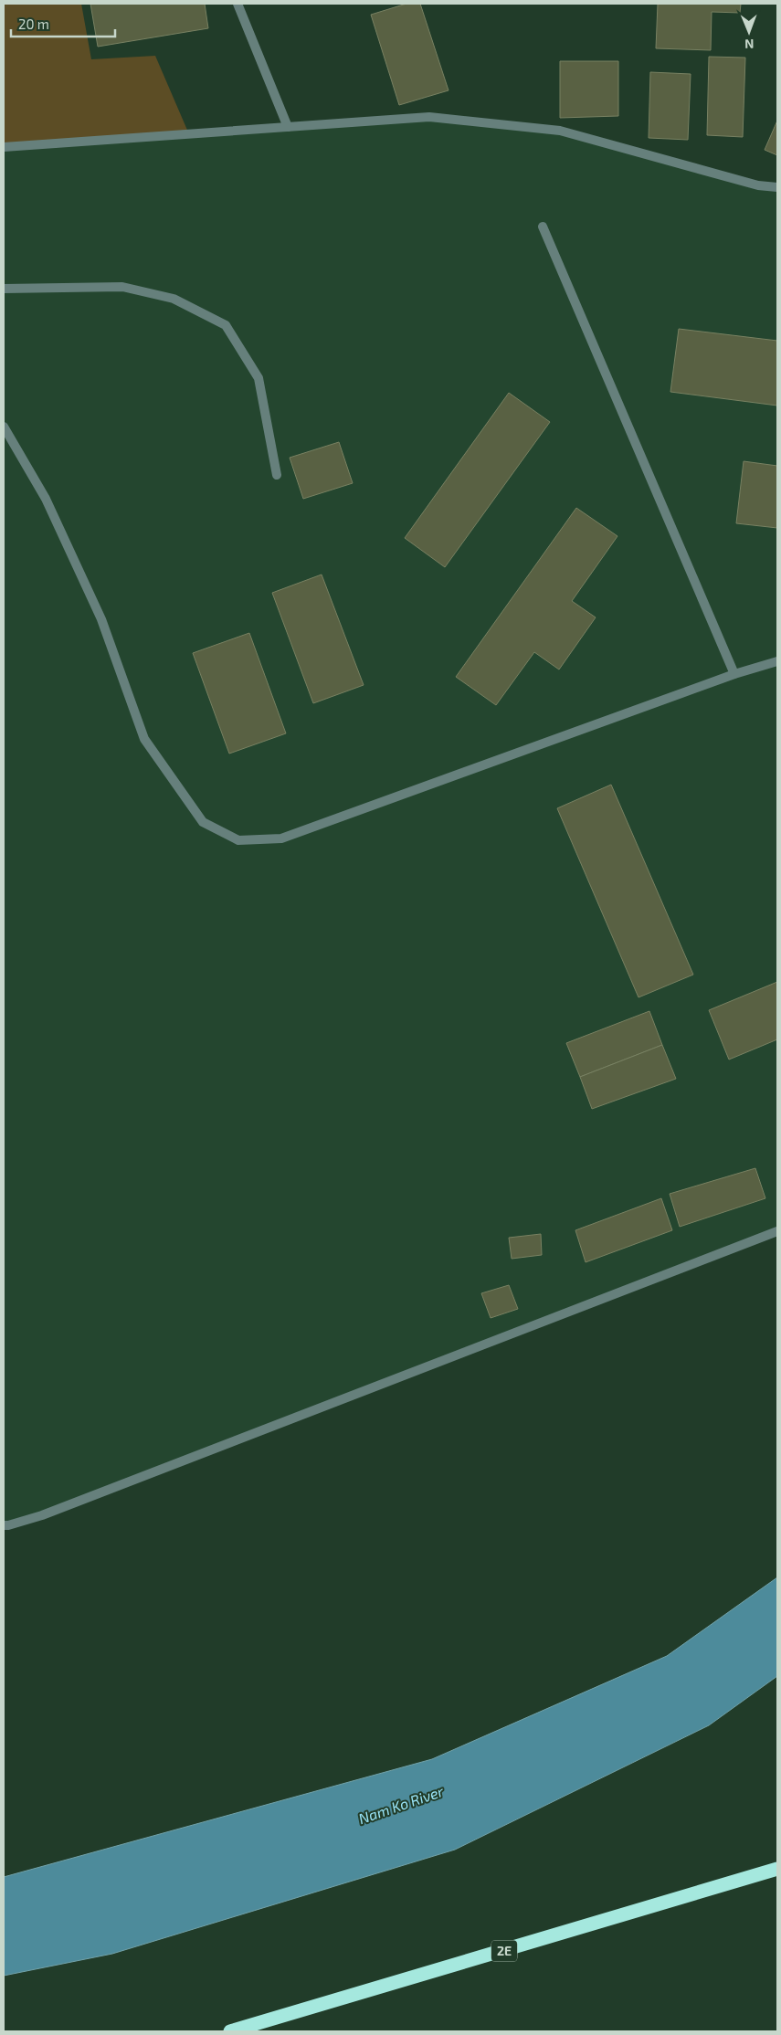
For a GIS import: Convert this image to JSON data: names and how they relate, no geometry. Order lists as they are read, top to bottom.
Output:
{
  "streets": {
    "highway": ["2E"]
  },
  "water": ["Nam Ko River"],
  "scale_bar": "20 m",
  "north": "bottom"
}
